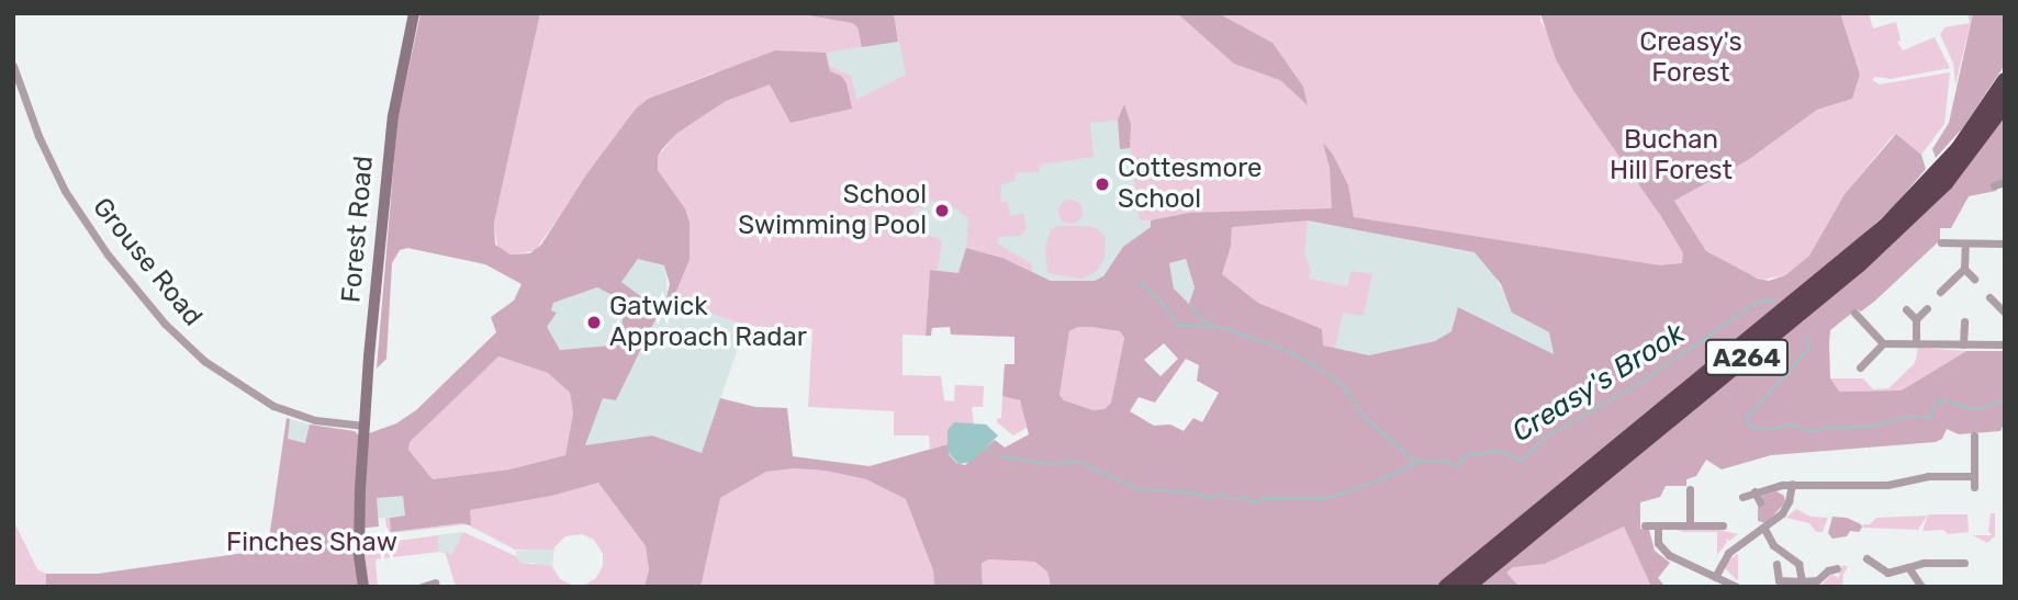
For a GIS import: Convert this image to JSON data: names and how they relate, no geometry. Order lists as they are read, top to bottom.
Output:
{
  "streets": {
    "highway": ["A264"],
    "street": ["Forest Road", "Grouse Road"]
  },
  "crossings": [
    ["Forest Road", "Grouse Road"]
  ],
  "water": ["Creasy's Brook"],
  "parks": ["Creasy's Forest", "Buchan Hill Forest", "Finches Shaw"],
  "places": ["Cottesmore School", "School Swimming Pool", "Gatwick Approach Radar"]
}
